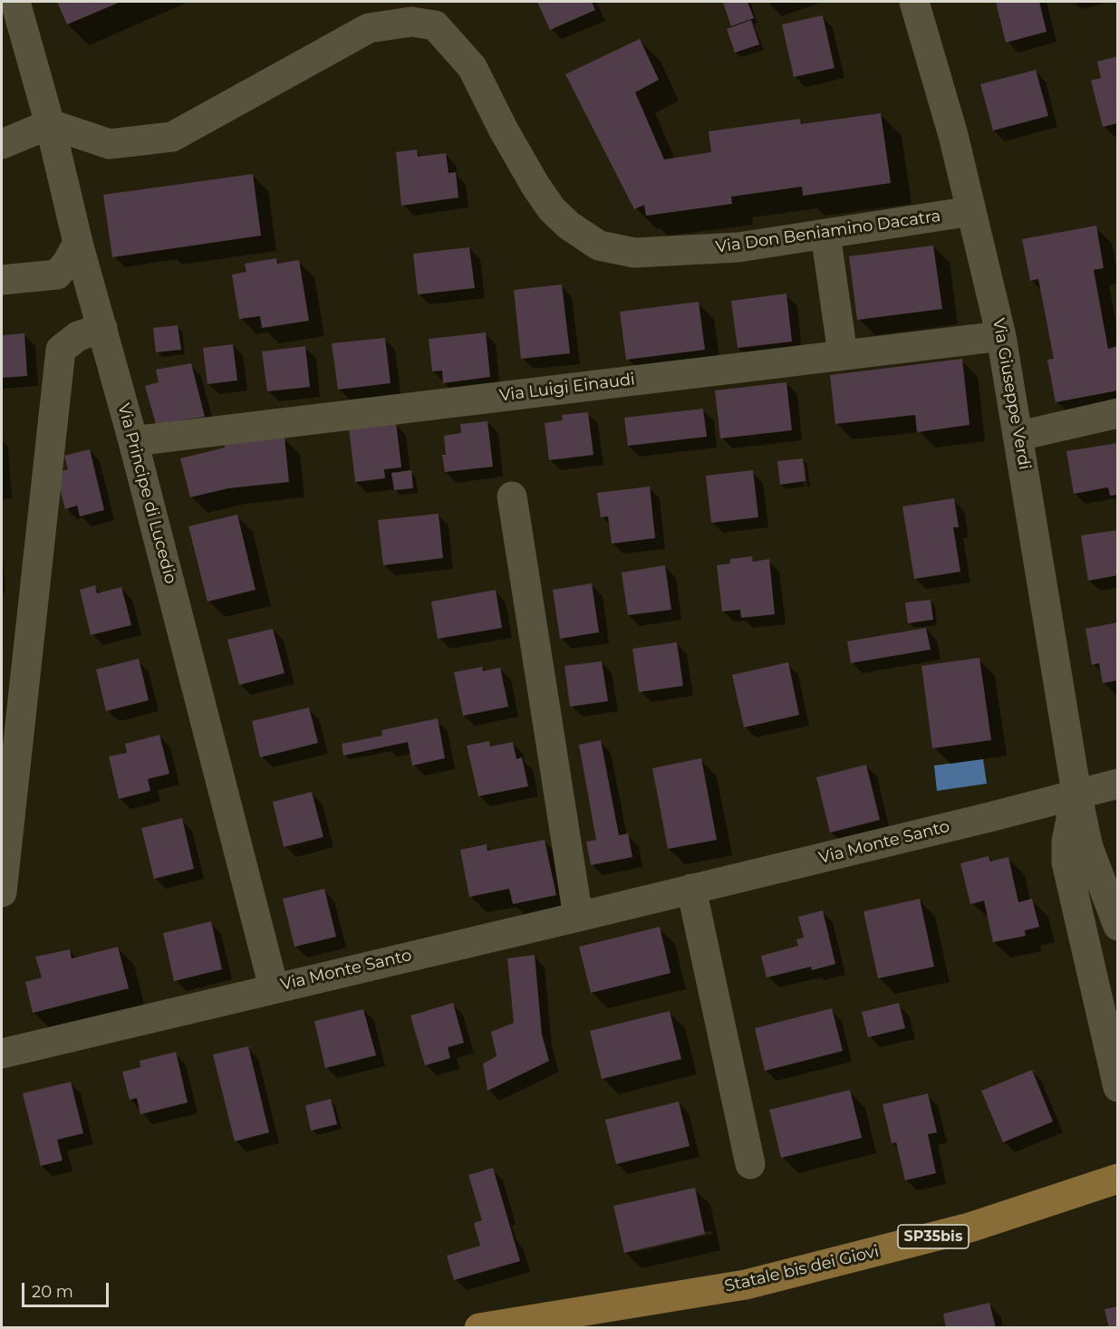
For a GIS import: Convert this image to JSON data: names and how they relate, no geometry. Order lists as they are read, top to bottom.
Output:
{
  "streets": {
    "main road": ["SP35bis", "Statale bis dei Giovi"],
    "street": [
      "Via Don Beniamino Dacatra",
      "Via Luigi Einaudi",
      "Via Giuseppe Verdi",
      "Via Principe di Lucedio",
      "Via Monte Santo"
    ]
  },
  "crossings": [
    ["Via Don Beniamino Dacatra", "Via Giuseppe Verdi"],
    ["Via Don Beniamino Dacatra", "Via Principe di Lucedio"],
    ["Via Luigi Einaudi", "Via Giuseppe Verdi"],
    ["Via Luigi Einaudi", "Via Principe di Lucedio"],
    ["Via Giuseppe Verdi", "Via Monte Santo"],
    ["Via Principe di Lucedio", "Via Monte Santo"]
  ],
  "scale_bar": "20 m"
}
